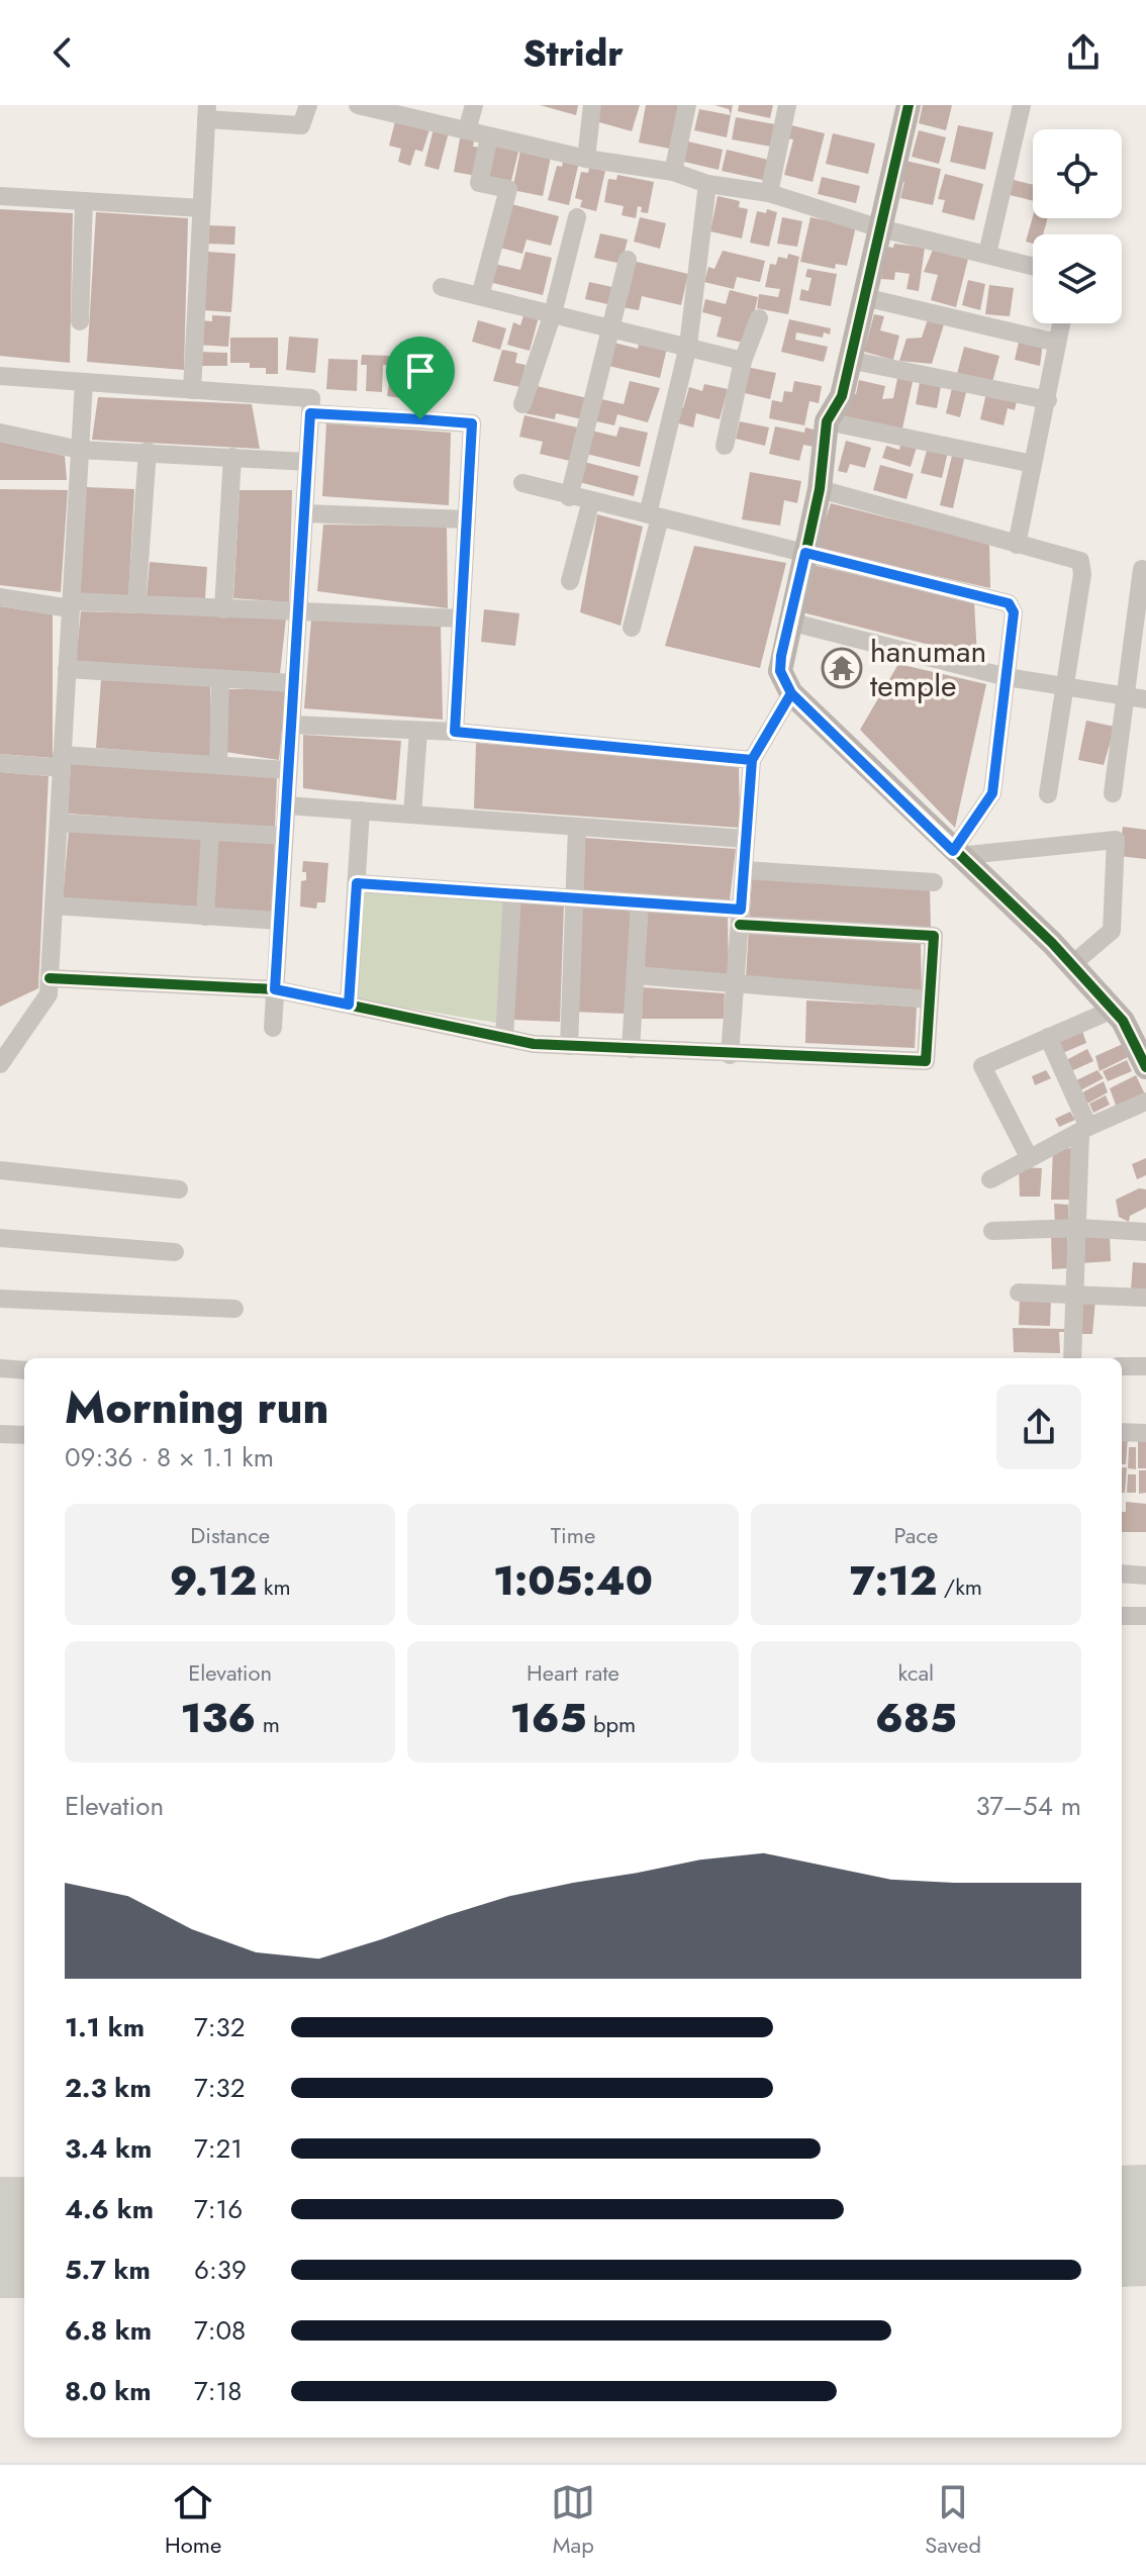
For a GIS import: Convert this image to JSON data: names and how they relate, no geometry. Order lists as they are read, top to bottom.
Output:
{
  "places": {
    "temple": ["hanuman temple"]
  },
  "page": {
    "header": "Stridr",
    "heading": ["Morning run", "09:36 · 8 × 1.1 km"],
    "stats": [
      ["Distance", "9.12 km"],
      ["Time", "1:05:40"],
      ["Pace", "7:12 /km"],
      ["Elevation", "136 m"],
      ["Heart rate", "165 bpm"],
      ["kcal", "685"]
    ],
    "chart": ["Elevation", "37–54 m"],
    "list": [
      {
        "name": "1.1 km",
        "note": "7:32"
      },
      {
        "name": "2.3 km",
        "note": "7:32"
      },
      {
        "name": "3.4 km",
        "note": "7:21"
      },
      {
        "name": "4.6 km",
        "note": "7:16"
      },
      {
        "name": "5.7 km",
        "note": "6:39"
      },
      {
        "name": "6.8 km",
        "note": "7:08"
      },
      {
        "name": "8.0 km",
        "note": "7:18"
      }
    ],
    "tabs": ["Home", "Map", "Saved"]
  }
}
